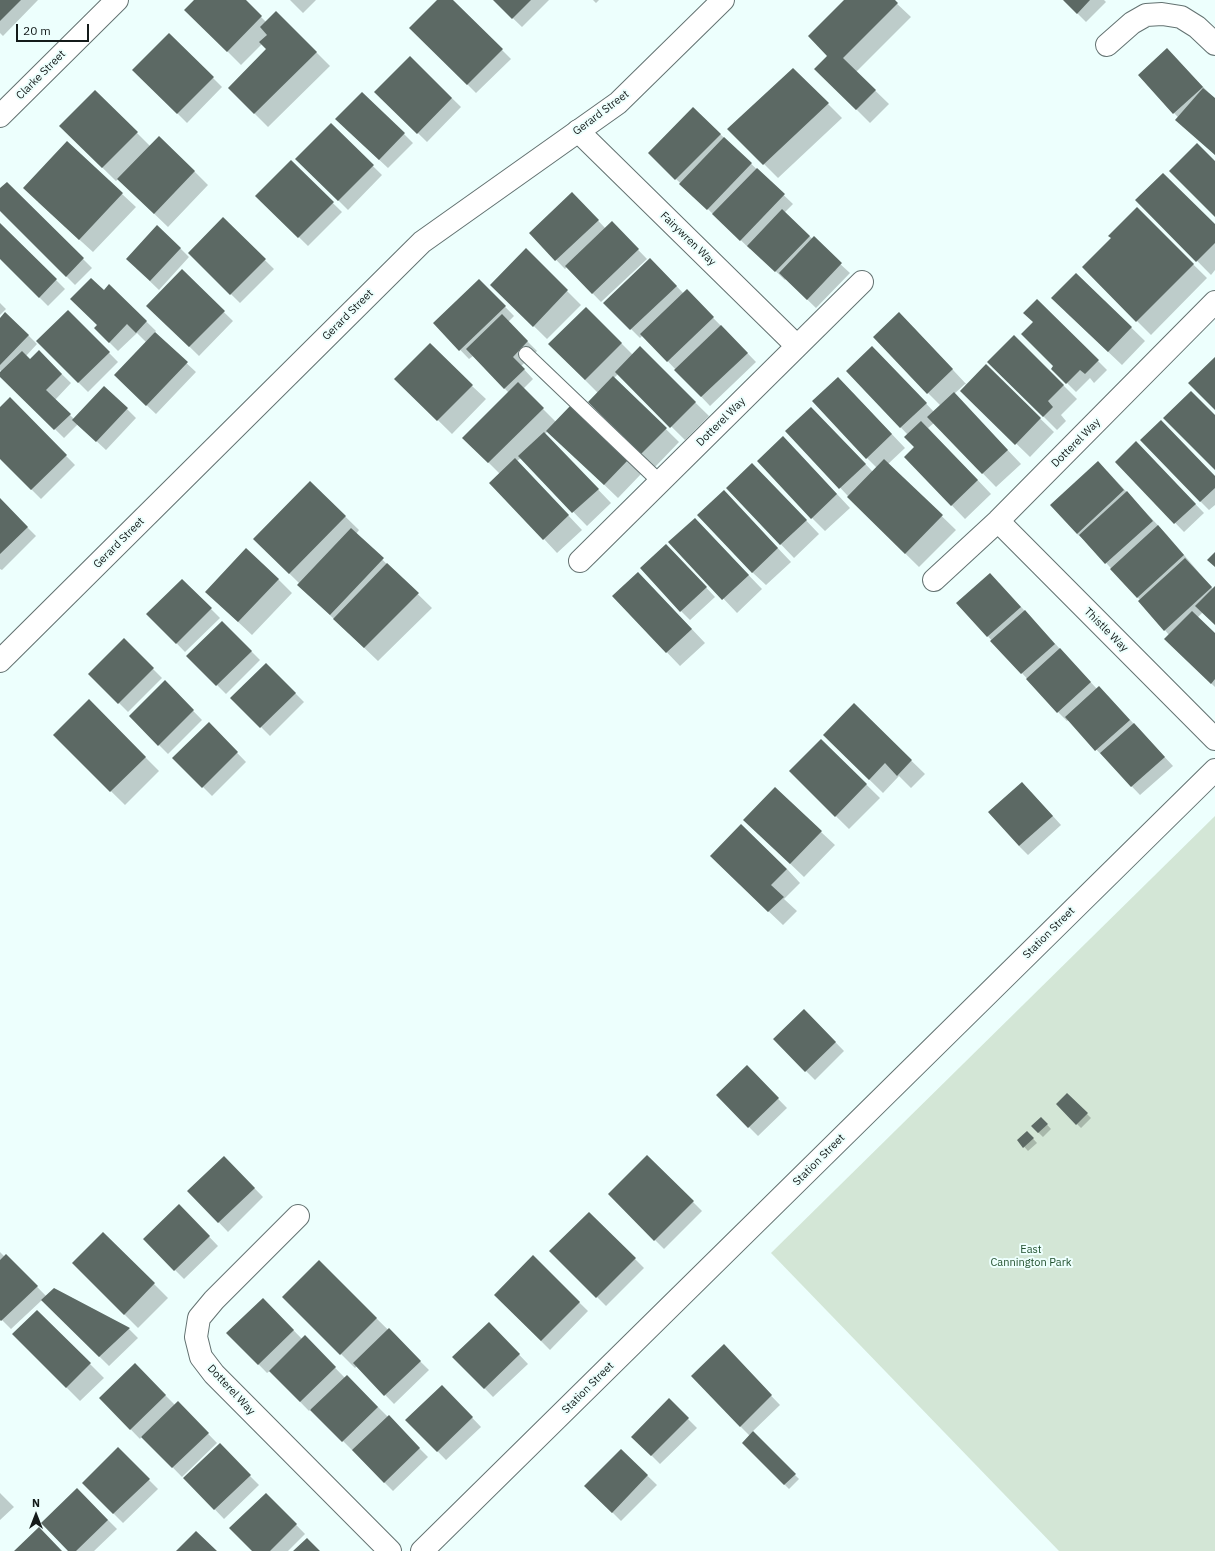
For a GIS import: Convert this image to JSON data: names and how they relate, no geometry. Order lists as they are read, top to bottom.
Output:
{
  "streets": {
    "street": [
      "Clarke Street",
      "Gerard Street",
      "Fairywren Way",
      "Dotterel Way",
      "Thistle Way",
      "Station Street"
    ]
  },
  "crossings": [
    ["Gerard Street", "Fairywren Way"],
    ["Fairywren Way", "Dotterel Way"],
    ["Dotterel Way", "Thistle Way"]
  ],
  "parks": ["East Cannington Park"],
  "scale_bar": "20 m",
  "north": "top"
}
